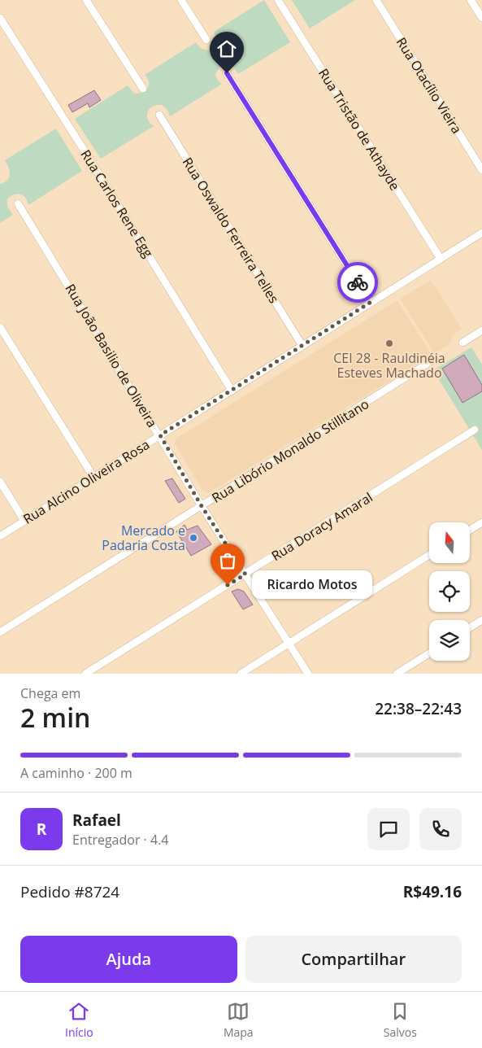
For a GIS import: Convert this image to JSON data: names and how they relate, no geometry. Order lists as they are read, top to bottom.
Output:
{
  "streets": {
    "street": [
      "Rua Otacílio Vieira",
      "Rua Tristão de Athayde",
      "Rua Carlos Rene Egg",
      "Rua Oswaldo Ferreira Telles",
      "Rua João Basilio de Oliveira",
      "Rua Libório Monaldo Stillitano",
      "Rua Alcino Oliveira Rosa",
      "Rua Doracy Amaral"
    ]
  },
  "crossings": [
    ["Rua Tristão de Athayde", "Rua Alcino Oliveira Rosa"],
    ["Rua Carlos Rene Egg", "Rua Alcino Oliveira Rosa"],
    ["Rua Oswaldo Ferreira Telles", "Rua Alcino Oliveira Rosa"],
    ["Rua João Basilio de Oliveira", "Rua Libório Monaldo Stillitano"],
    ["Rua João Basilio de Oliveira", "Rua Alcino Oliveira Rosa"],
    ["Rua João Basilio de Oliveira", "Rua Doracy Amaral"]
  ],
  "places": ["CEI 28 - Rauldinéia Esteves Machado", "Mercado e Padaria Costa", "Ricardo Motos"],
  "north": "top",
  "page": {
    "bubble": "Ricardo Motos",
    "heading": ["2 min", "Chega em", "22:38–22:43"],
    "panel": [
      "Rafael",
      "Entregador · 4.4",
      "Pedido #8724",
      "R$49.16"
    ],
    "bar": "A caminho · 200 m",
    "round": "R",
    "buttons": ["Ajuda", "Compartilhar"],
    "tabs": ["Início", "Mapa", "Salvos"]
  }
}
